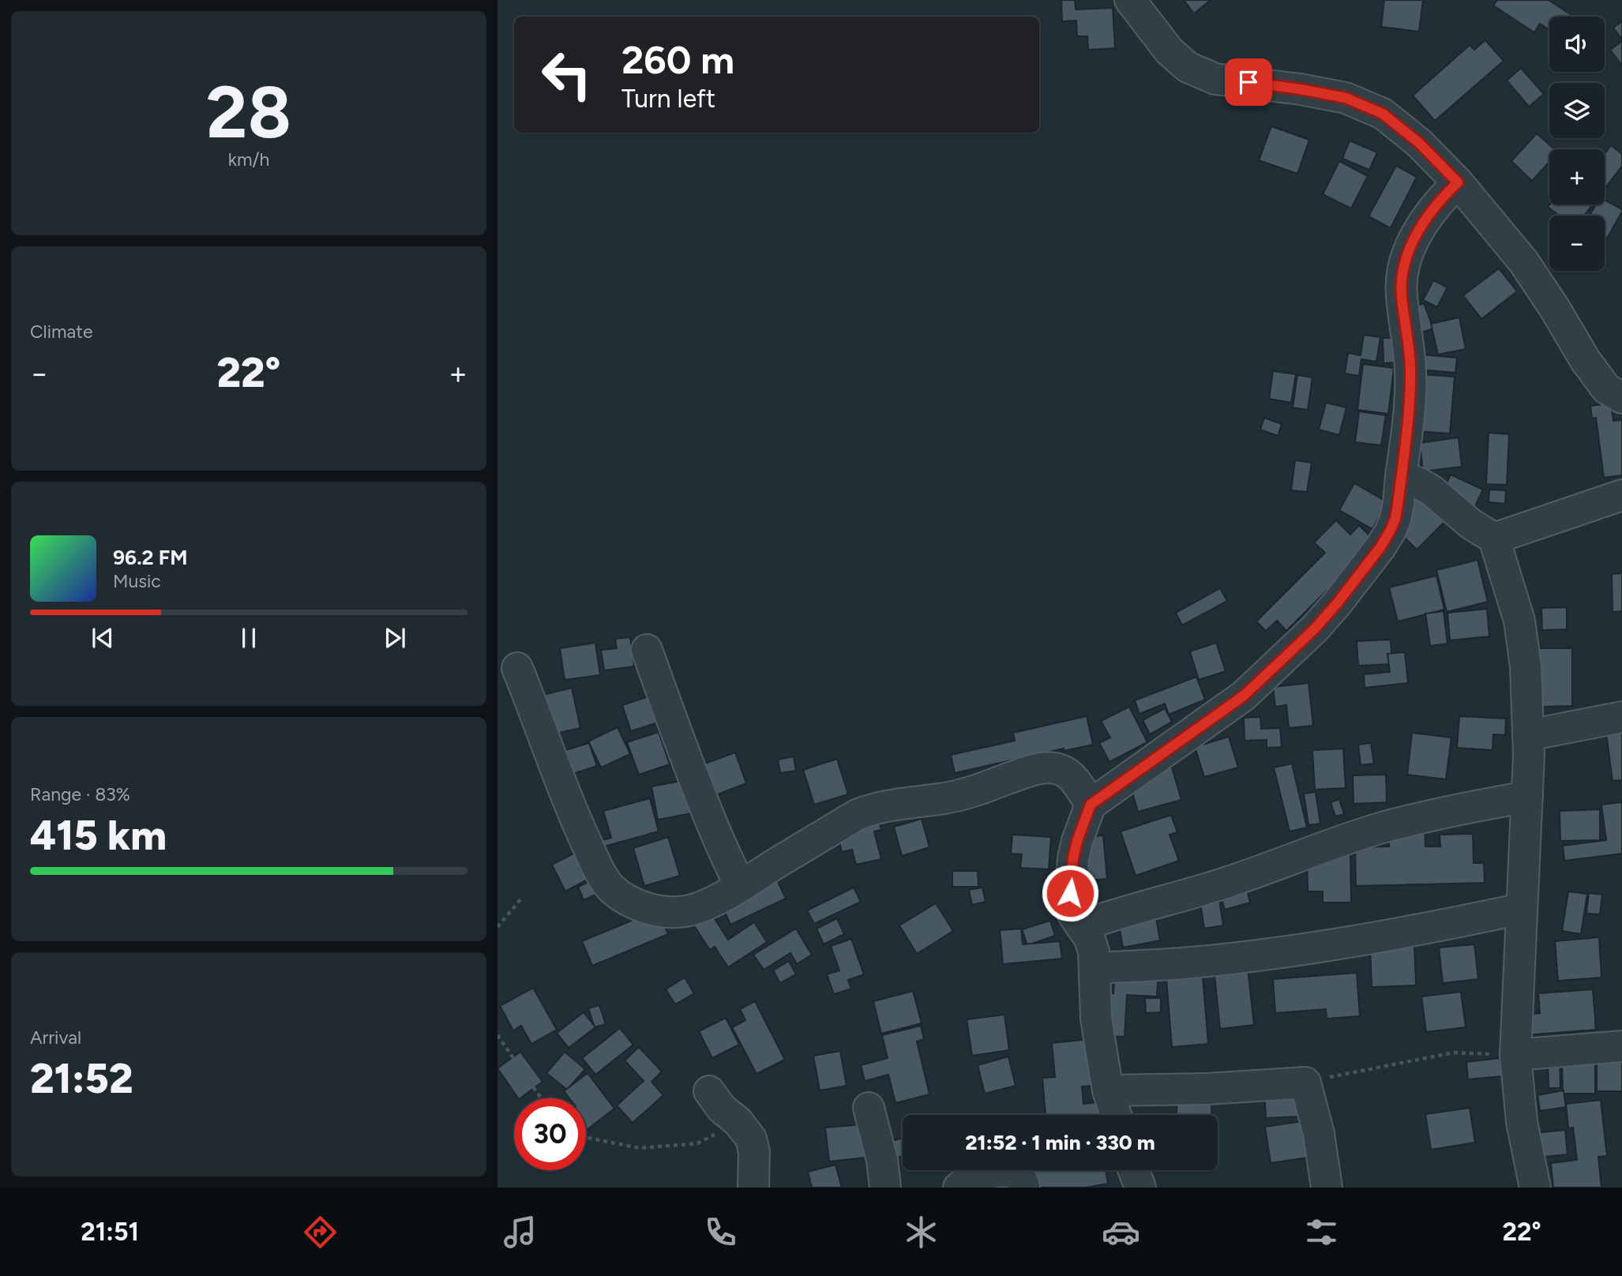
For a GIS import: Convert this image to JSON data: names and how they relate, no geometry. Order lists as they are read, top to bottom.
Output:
{
  "page": {
    "tile": [
      ["28", "km/h"],
      "Climate",
      ["Range · 83%", "415 km"],
      ["Arrival", "21:52"]
    ],
    "map_buttons": ["+", "−"],
    "turn": ["260 m", "Turn left"],
    "heat": ["−", "22°", "+"],
    "song": ["96.2 FM", "Music"],
    "limit": "30",
    "trip": "21:52 · 1 min · 330 m",
    "tabs": ["21:51", "22°"]
  }
}
